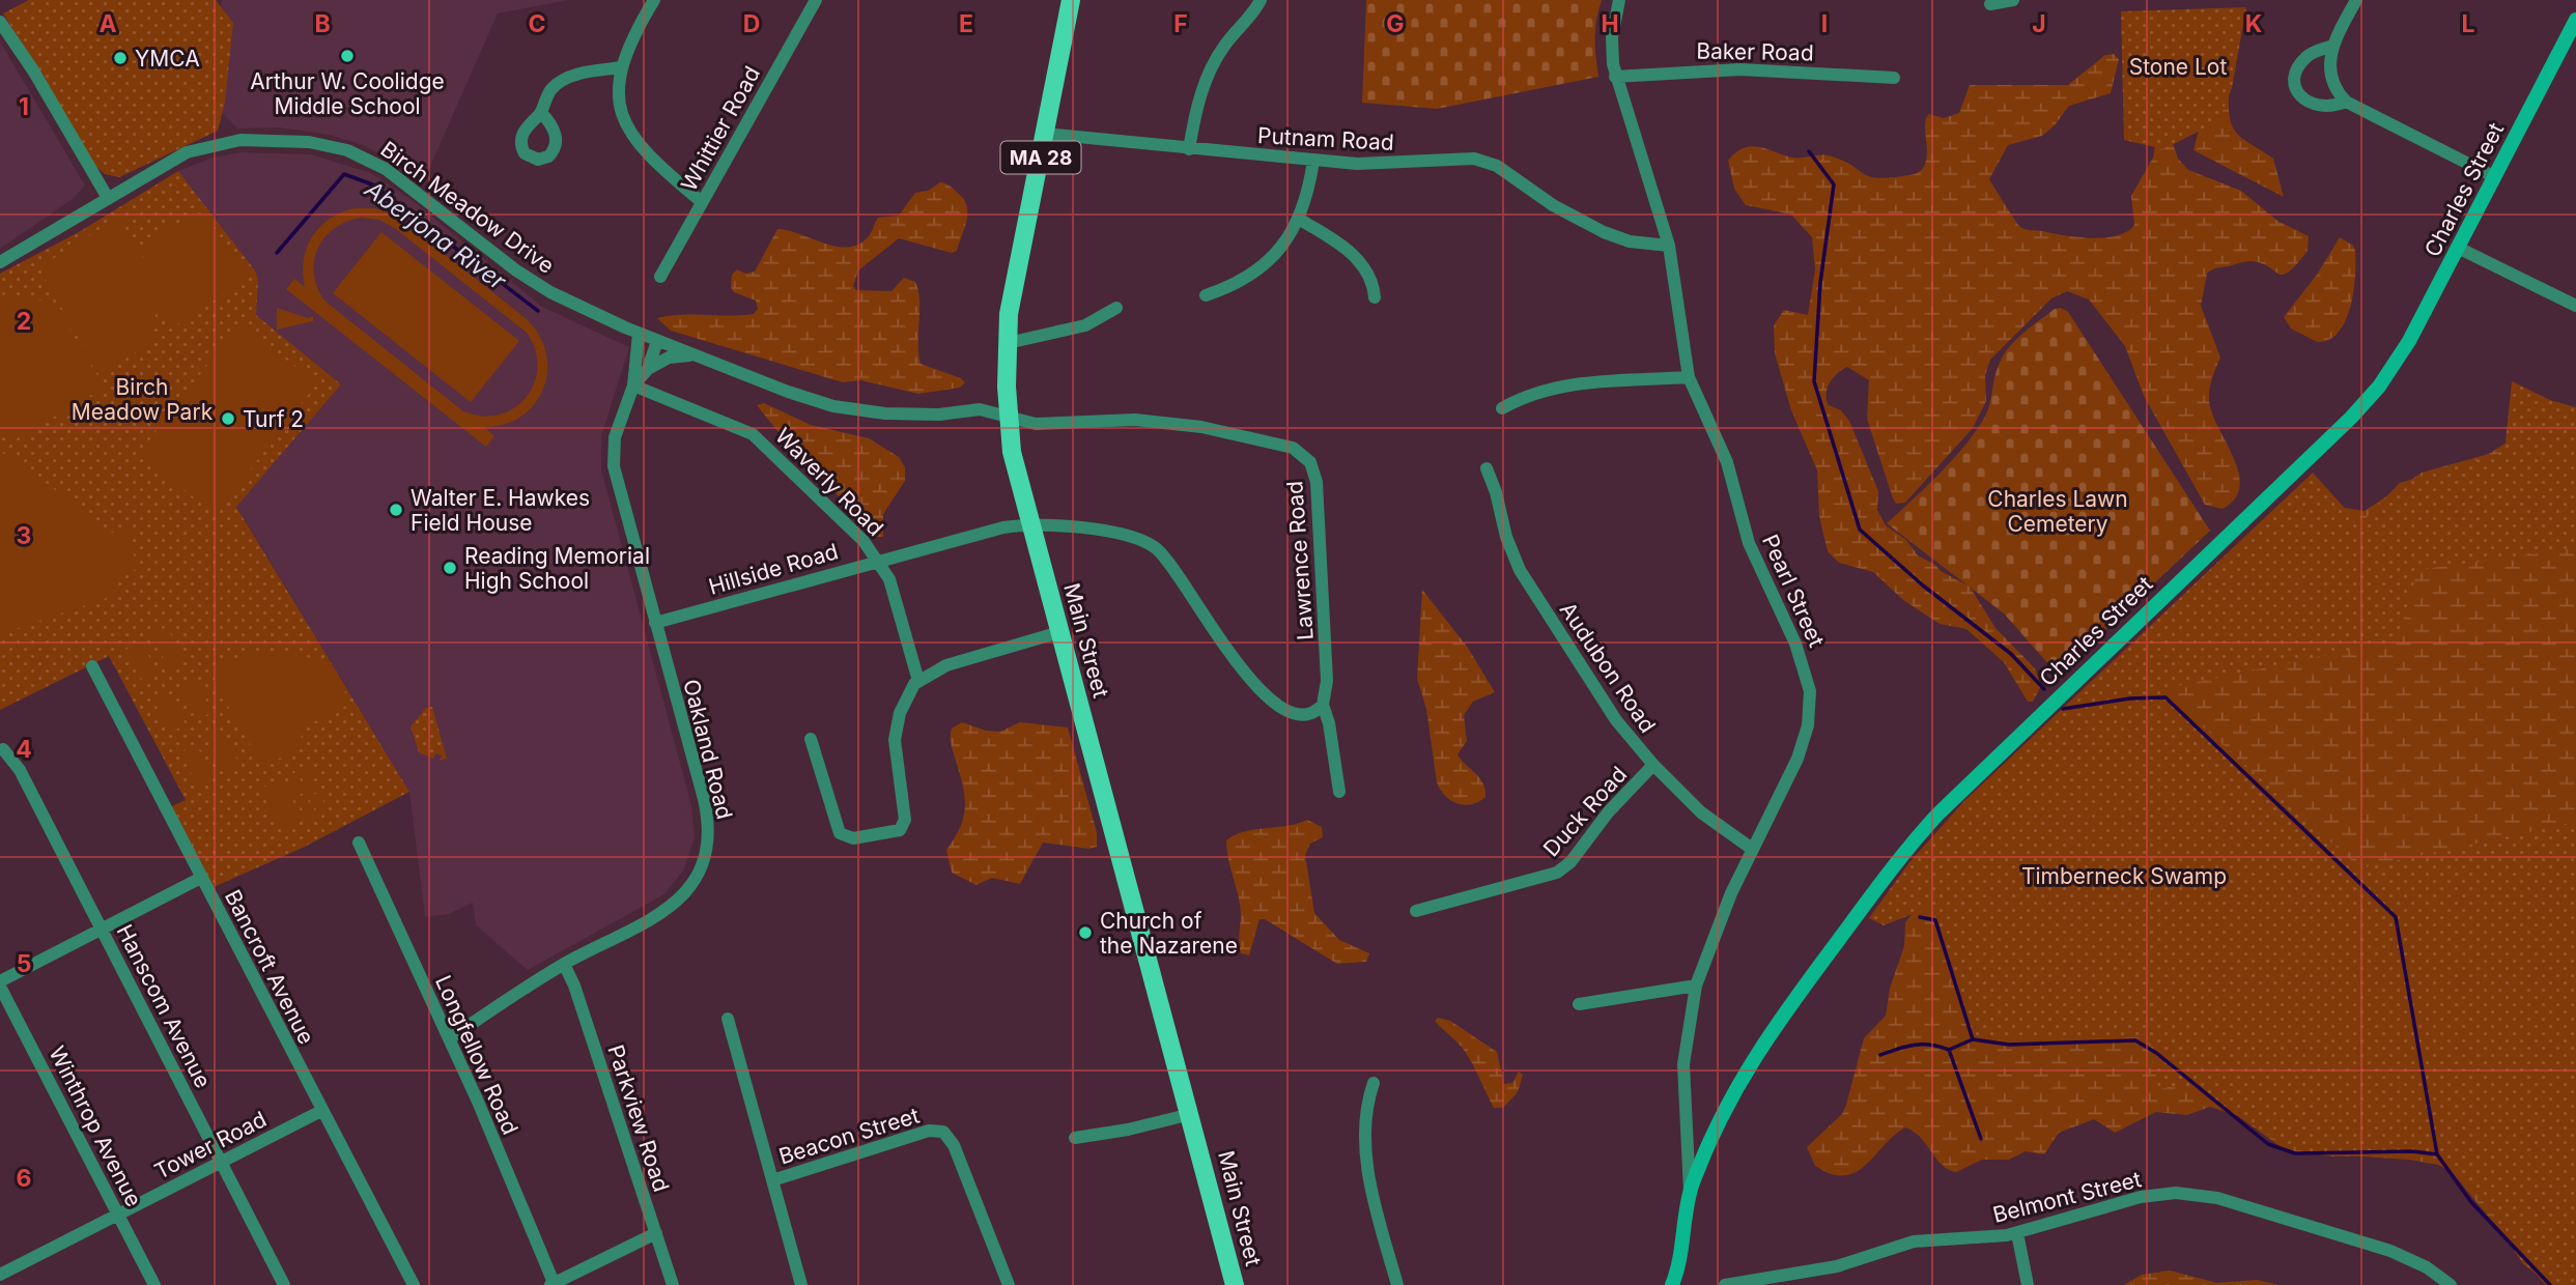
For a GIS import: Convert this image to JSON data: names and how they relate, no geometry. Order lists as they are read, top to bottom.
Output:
{
  "streets": {
    "main road": ["MA 28", "Main Street"],
    "street": [
      "Baker Road",
      "Whittier Road",
      "Putnam Road",
      "Charles Street",
      "Birch Meadow Drive",
      "Waverly Road",
      "Lawrence Road",
      "Hillside Road",
      "Pearl Street",
      "Audubon Road",
      "Oakland Road",
      "Duck Road",
      "Bancroft Avenue",
      "Hanscom Avenue",
      "Longfellow Road",
      "Parkview Road",
      "Winthrop Avenue",
      "Beacon Street",
      "Tower Road",
      "Belmont Street"
    ]
  },
  "crossings": [
    ["Baker Road", "Pearl Street"],
    ["Putnam Road", "Pearl Street"],
    ["Putnam Road", "Main Street"],
    ["Charles Street", "Pearl Street"],
    ["Birch Meadow Drive", "Lawrence Road"],
    ["Birch Meadow Drive", "Main Street"],
    ["Birch Meadow Drive", "Oakland Road"],
    ["Waverly Road", "Hillside Road"],
    ["Waverly Road", "Oakland Road"],
    ["Lawrence Road", "Hillside Road"],
    ["Lawrence Road", "Main Street"],
    ["Hillside Road", "Main Street"],
    ["Hillside Road", "Oakland Road"],
    ["Pearl Street", "Audubon Road"],
    ["Audubon Road", "Duck Road"],
    ["Oakland Road", "Longfellow Road"],
    ["Oakland Road", "Parkview Road"],
    ["Bancroft Avenue", "Tower Road"],
    ["Hanscom Avenue", "Tower Road"],
    ["Winthrop Avenue", "Tower Road"]
  ],
  "water": ["Aberjona River"],
  "parks": [
    "Stone Lot",
    "Birch Meadow Park",
    "Charles Lawn Cemetery",
    "Timberneck Swamp"
  ],
  "places": [
    "Arthur W. Coolidge Middle School",
    "YMCA",
    "Turf 2",
    "Walter E. Hawkes Field House",
    "Reading Memorial High School",
    "Church of the Nazarene"
  ],
  "grid": {
    "columns": [
      "A",
      "B",
      "C",
      "D",
      "E",
      "F",
      "G",
      "H",
      "I",
      "J",
      "K",
      "L"
    ],
    "rows": [
      "1",
      "2",
      "3",
      "4",
      "5",
      "6"
    ]
  }
}
